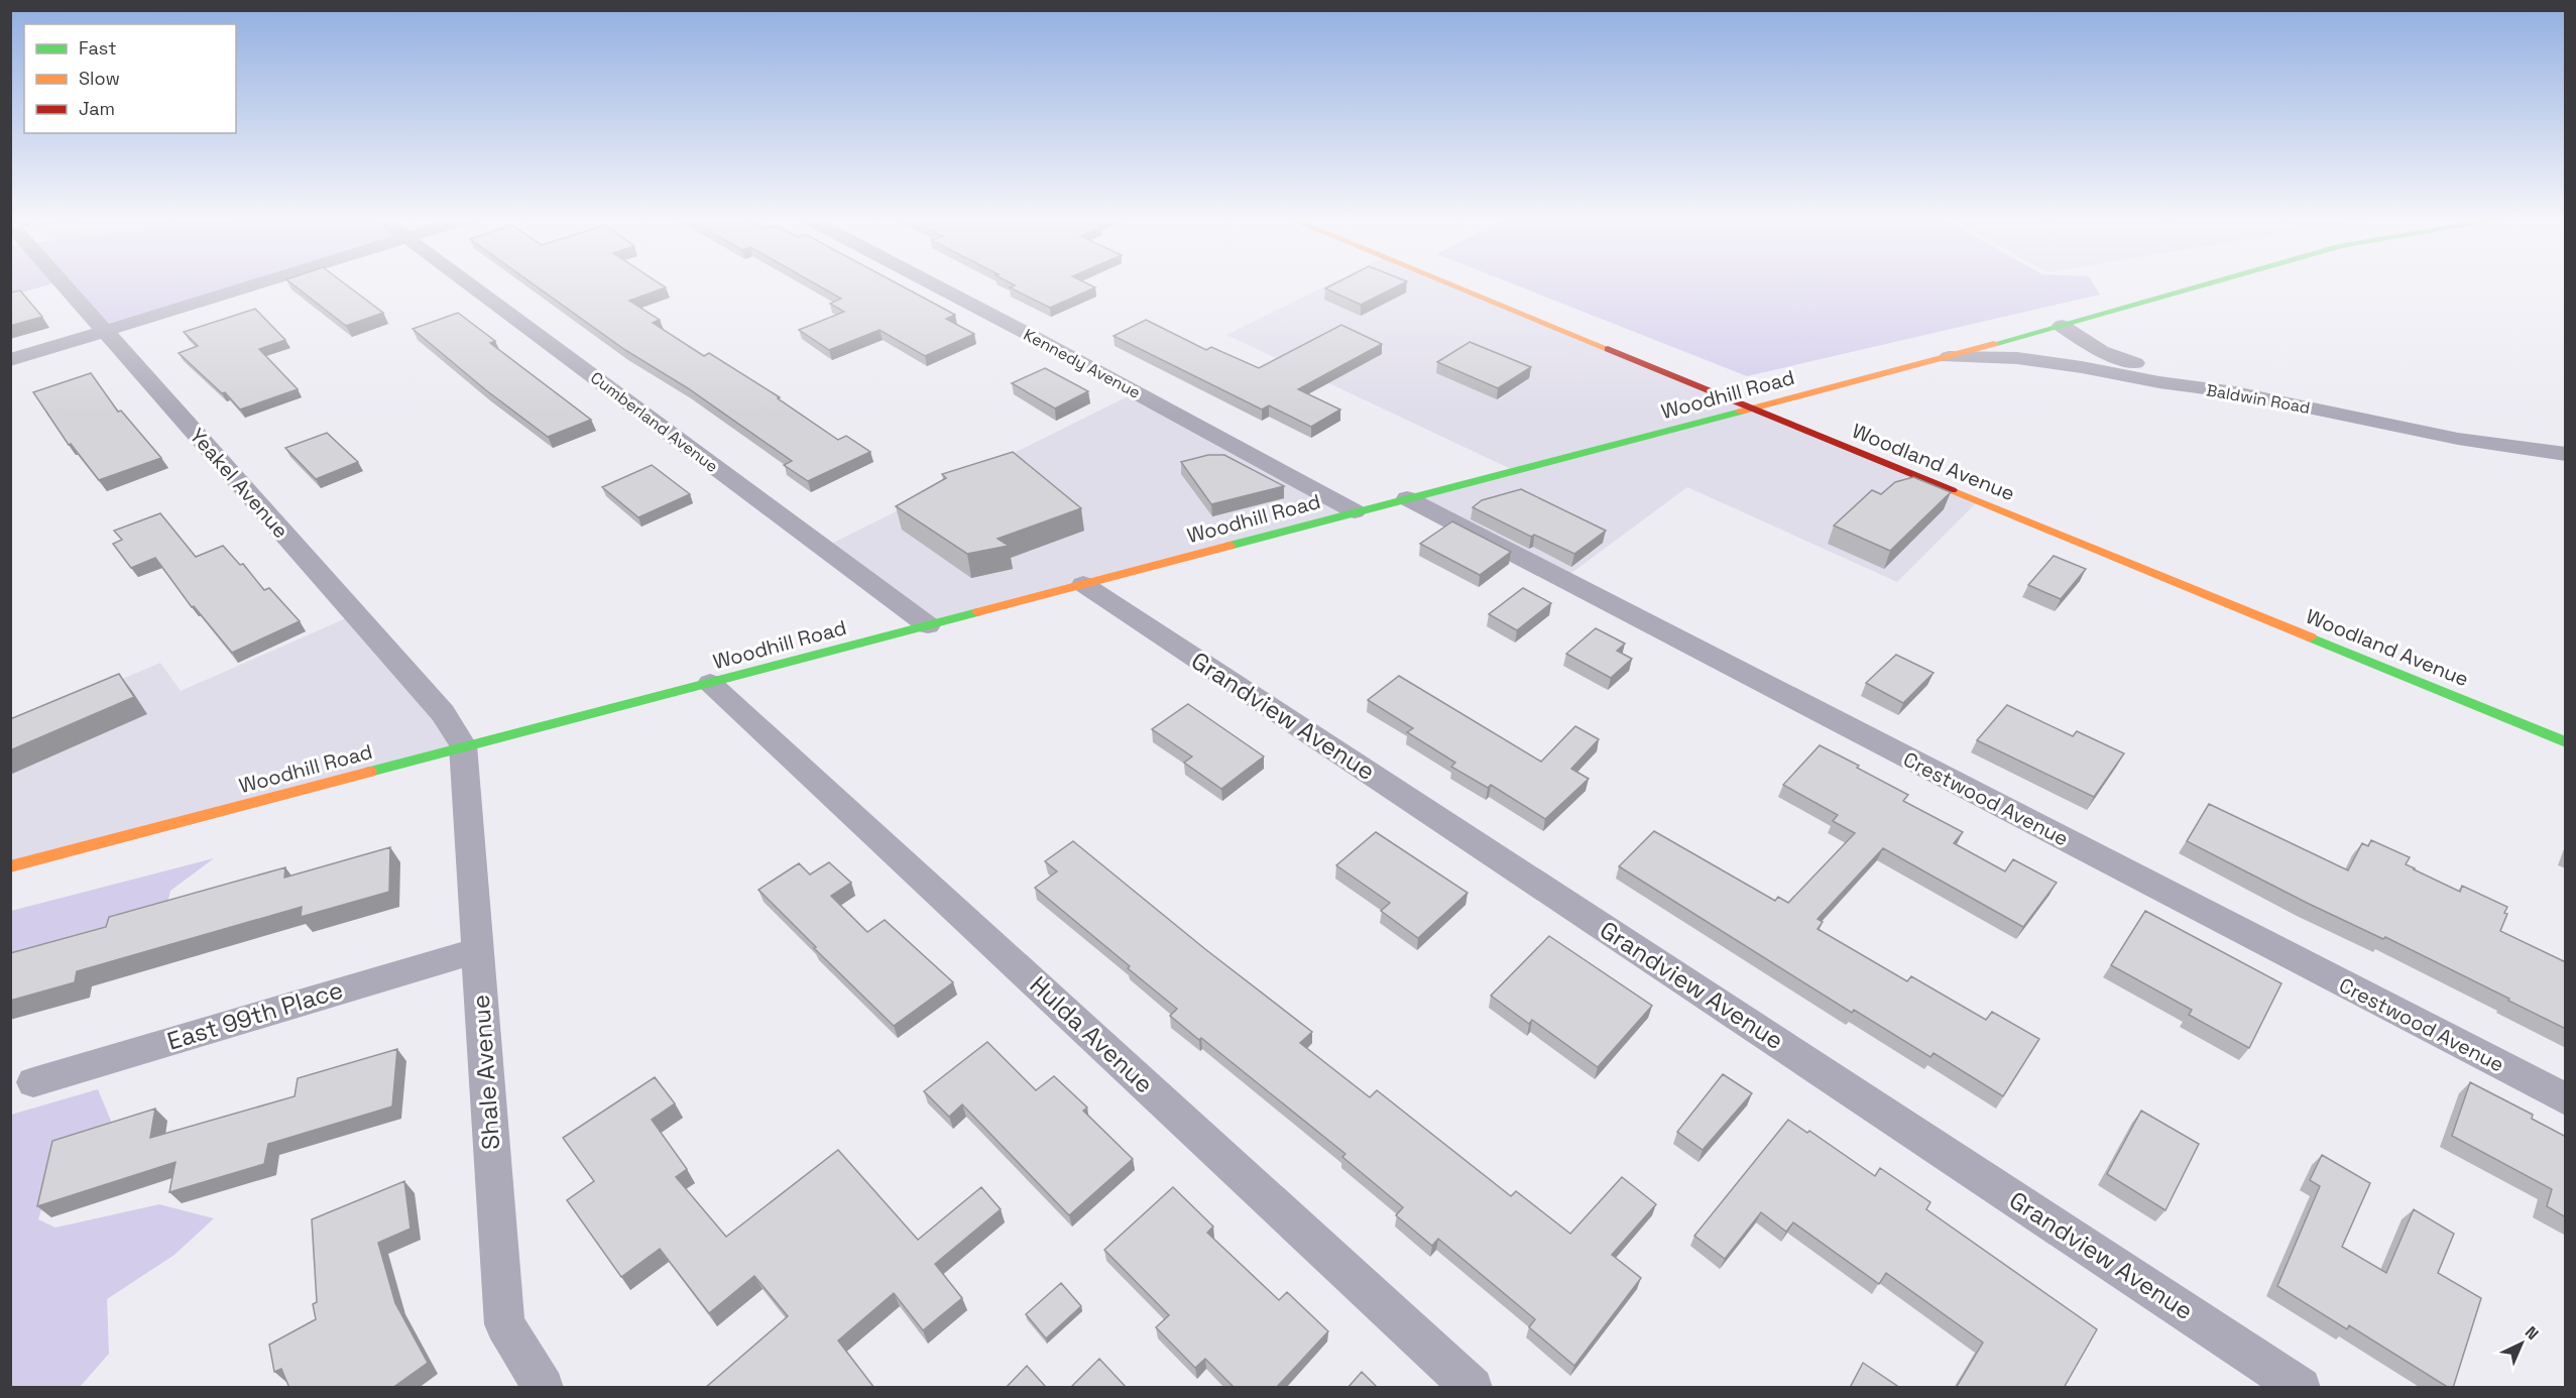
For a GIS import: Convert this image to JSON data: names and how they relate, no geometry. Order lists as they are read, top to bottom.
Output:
{
  "streets": {
    "street": [
      "Kennedy Avenue",
      "Woodhill Road",
      "Baldwin Road",
      "Cumberland Avenue",
      "Woodland Avenue",
      "Yeakel Avenue",
      "Grandview Avenue",
      "Crestwood Avenue",
      "East 99th Place",
      "Hulda Avenue",
      "Shale Avenue"
    ]
  },
  "crossings": [
    ["Kennedy Avenue", "Woodhill Road"],
    ["Woodhill Road", "Baldwin Road"],
    ["Woodhill Road", "Cumberland Avenue"],
    ["Woodhill Road", "Woodland Avenue"],
    ["Woodhill Road", "Yeakel Avenue"],
    ["Woodhill Road", "Grandview Avenue"],
    ["Woodhill Road", "Crestwood Avenue"],
    ["Woodhill Road", "Hulda Avenue"],
    ["Woodhill Road", "Shale Avenue"],
    ["Yeakel Avenue", "Shale Avenue"],
    ["East 99th Place", "Shale Avenue"]
  ],
  "legend": ["Fast", "Slow", "Jam"],
  "north": "top right"
}
